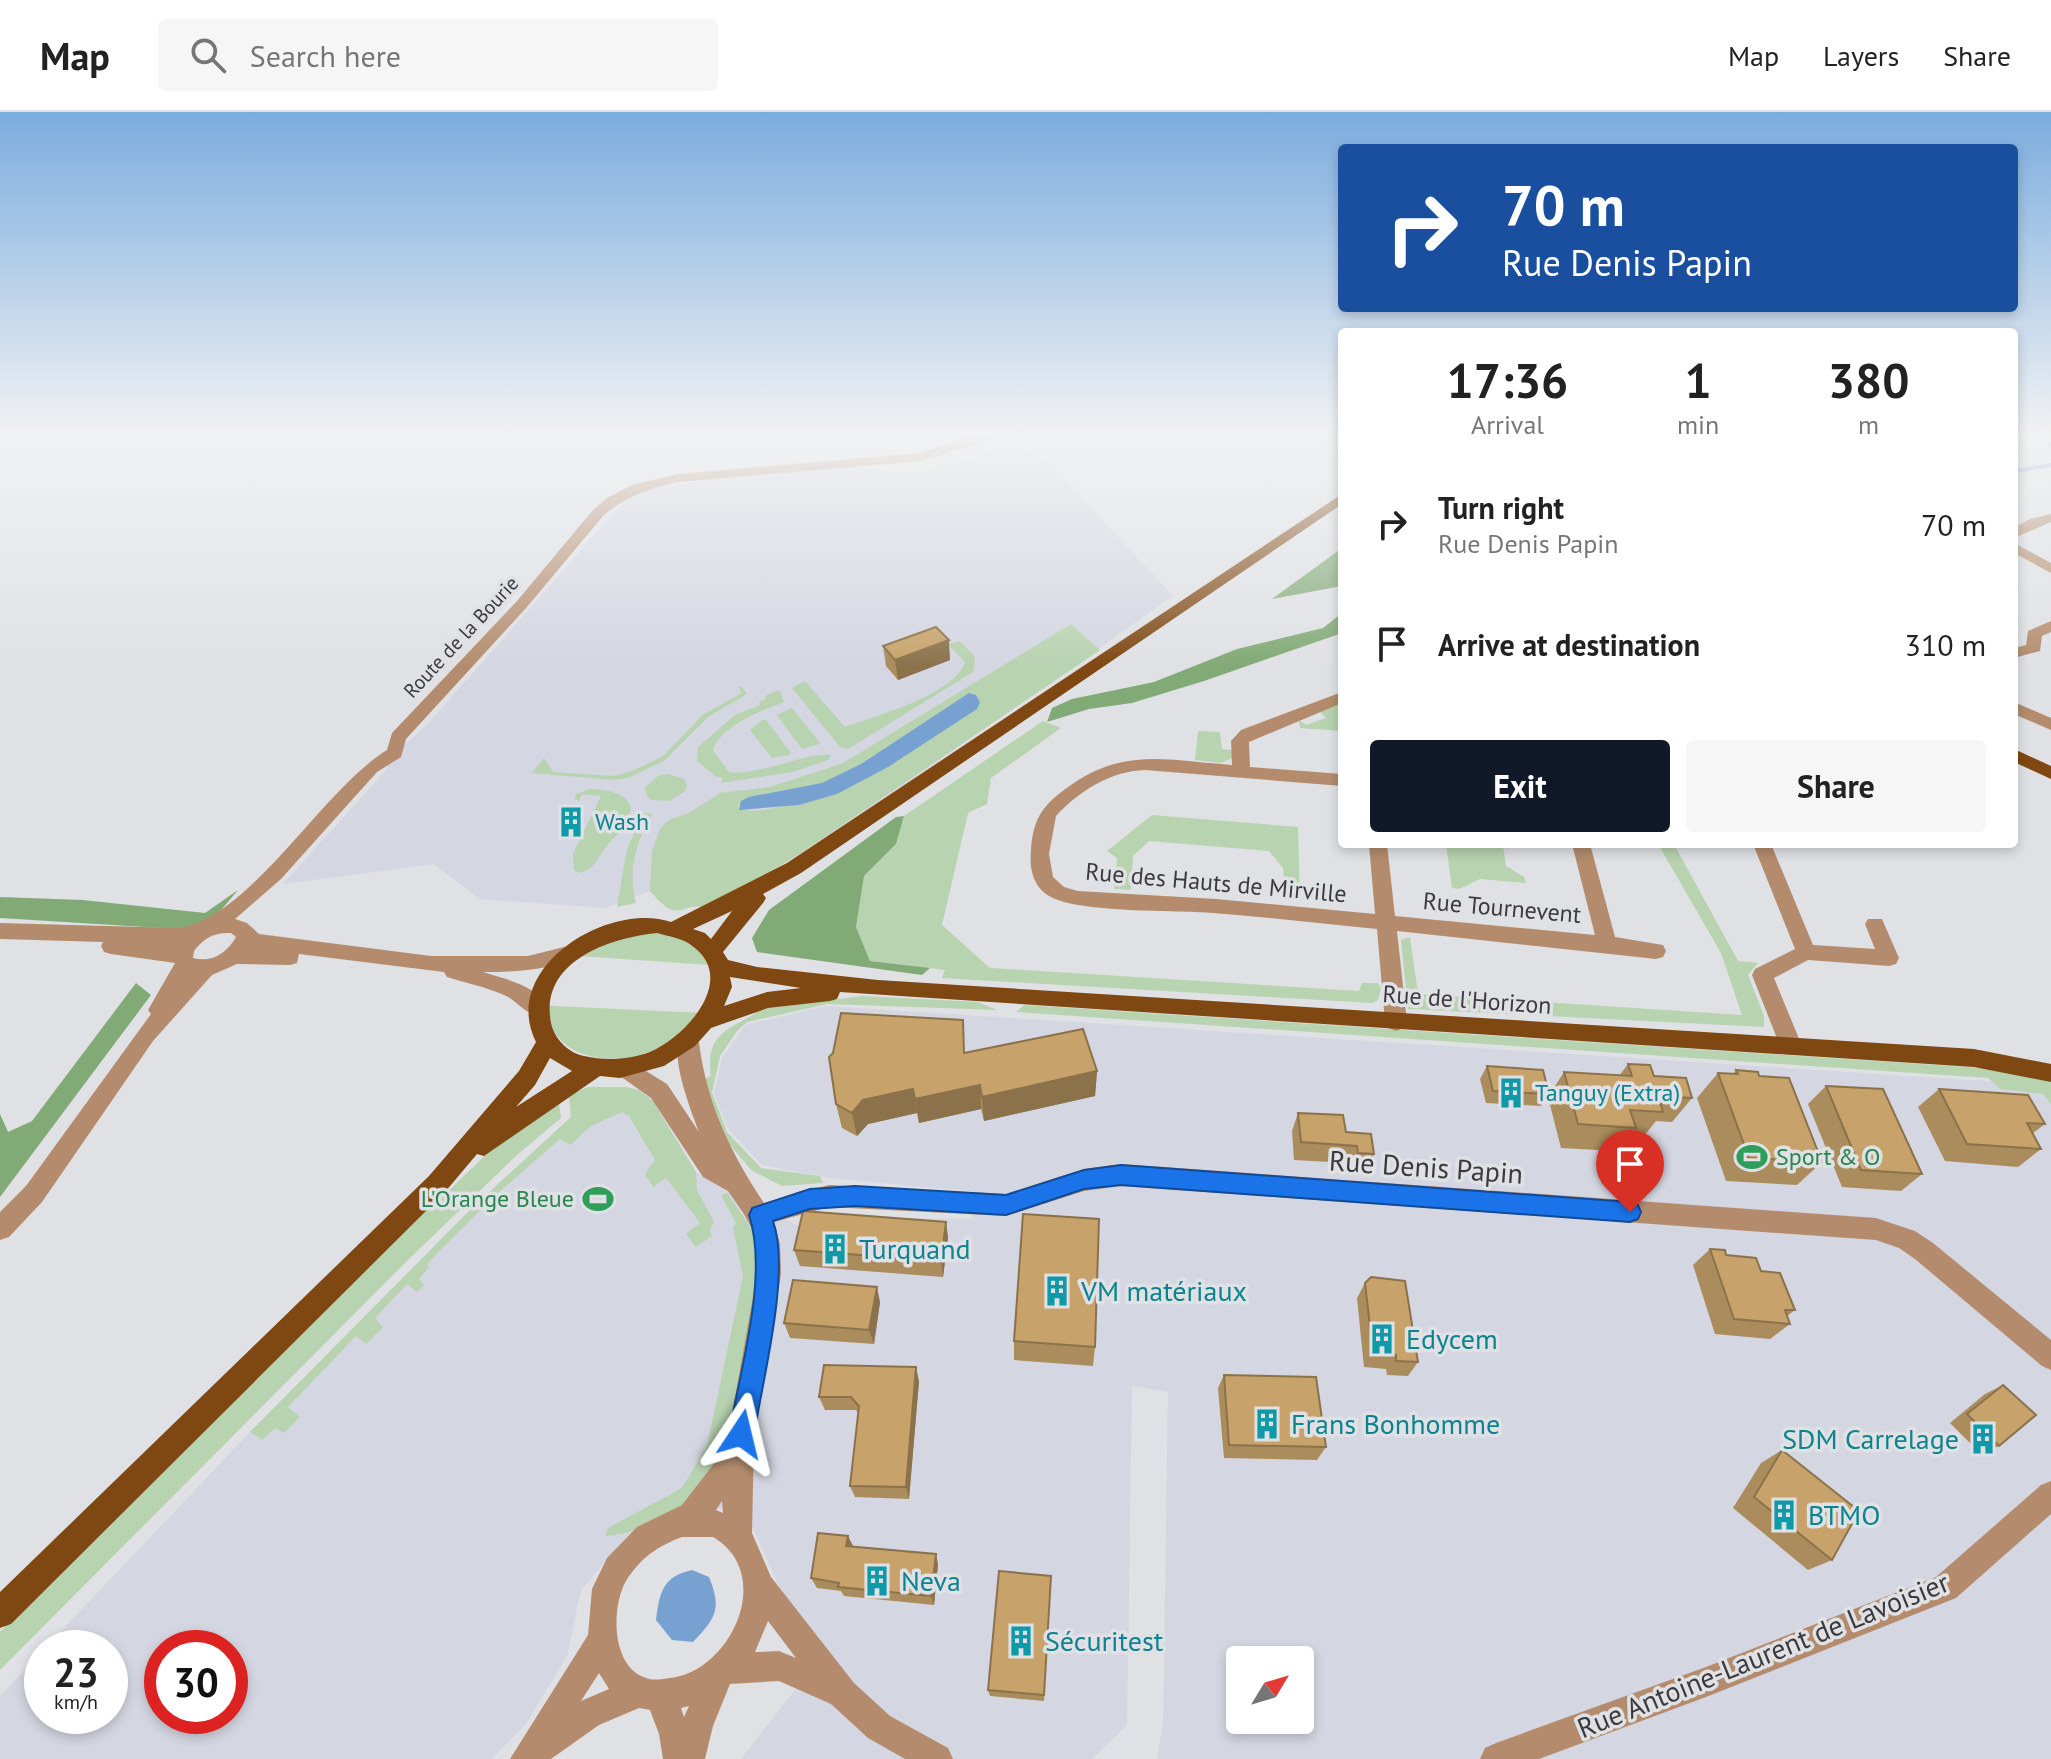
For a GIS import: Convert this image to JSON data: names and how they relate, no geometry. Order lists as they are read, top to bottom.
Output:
{
  "streets": {
    "main road": ["Rue de l'Horizon"],
    "street": [
      "Route de la Bourie",
      "Rue des Hauts de Mirville",
      "Rue Tournevent",
      "Rue Denis Papin",
      "Rue Antoine-Laurent de Lavoisier"
    ]
  },
  "crossings": [
    ["Rue des Hauts de Mirville", "Rue Tournevent"]
  ],
  "places": {
    "building": [
      "Wash",
      "Tanguy (Extra)",
      "Turquand",
      "VM matériaux",
      "Edycem",
      "Frans Bonhomme",
      "SDM Carrelage",
      "BTMO",
      "Neva",
      "Sécuritest"
    ],
    "sports": ["Sport & O", "L'Orange Bleue"]
  },
  "north": "top right",
  "page": {
    "header": "Map",
    "search": "Search here",
    "nav": ["Map", "Layers", "Share"],
    "turn": ["70 m", "Rue Denis Papin"],
    "eta": [
      "17:36",
      "Arrival",
      "1",
      "min",
      "380",
      "m"
    ],
    "list": [
      {
        "name": "Turn right",
        "note": "Rue Denis Papin",
        "value": "70 m"
      },
      {
        "name": "Arrive at destination",
        "value": "310 m"
      }
    ],
    "buttons": ["Exit", "Share"],
    "speed": "23 km/h",
    "limit": "30"
  }
}
